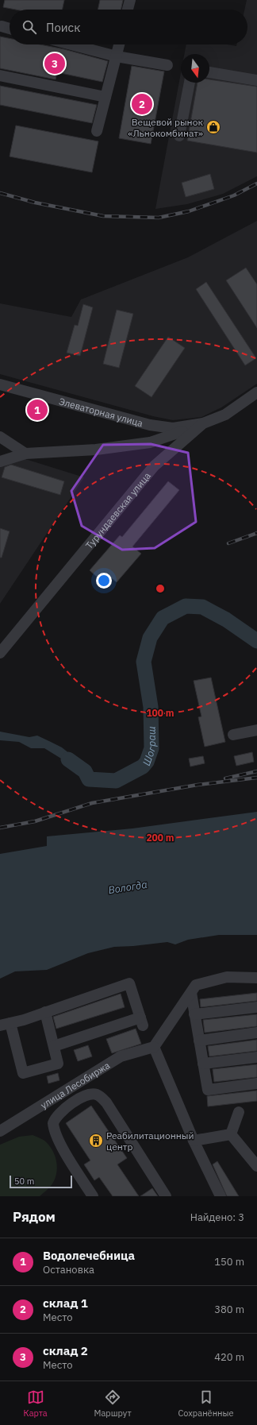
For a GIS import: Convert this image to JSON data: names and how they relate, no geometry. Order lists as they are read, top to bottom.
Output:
{
  "streets": {
    "street": ["Элеваторная улица", "Турундаевская улица", "улица Лесобиржа"]
  },
  "crossings": [
    ["Элеваторная улица", "Турундаевская улица"]
  ],
  "water": ["Шограш", "Вологда"],
  "places": {
    "shop": ["Вещевой рынок «Льнокомбинат»"],
    "building": ["Реабилитационный центр"]
  },
  "scale_bar": "50 m",
  "north": "bottom",
  "page": {
    "search": "Поиск",
    "pins": ["3", "2", "1"],
    "scale": "50 m",
    "heading": ["Рядом", "Найдено: 3"],
    "list": [
      {
        "mark": "1",
        "name": "Водолечебница",
        "note": "Остановка",
        "value": "150 m"
      },
      {
        "mark": "2",
        "name": "склад 1",
        "note": "Место",
        "value": "380 m"
      },
      {
        "mark": "3",
        "name": "склад 2",
        "note": "Место",
        "value": "420 m"
      }
    ],
    "nav": ["Карта", "Маршрут", "Сохранённые"]
  },
  "rings": ["100 m", "200 m"]
}
